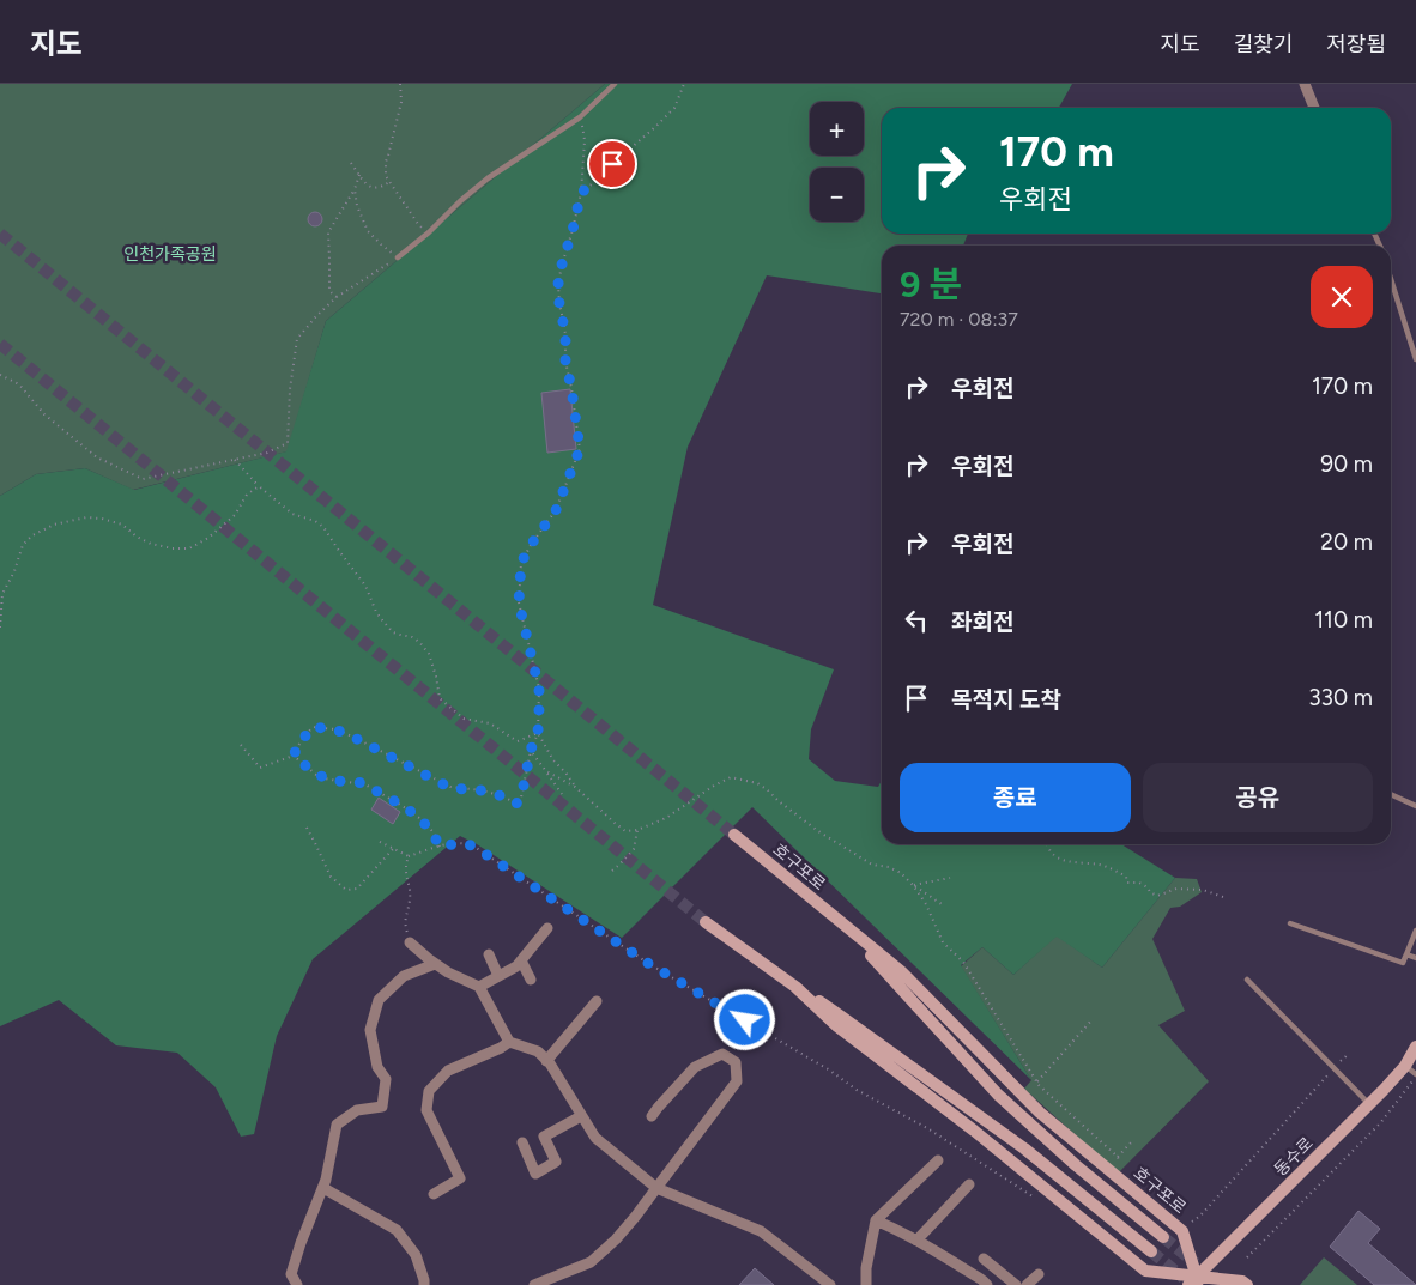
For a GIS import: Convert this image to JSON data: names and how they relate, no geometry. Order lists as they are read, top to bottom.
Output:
{
  "streets": {
    "main road": ["호구포로", "동수로"]
  },
  "crossings": [
    ["호구포로", "동수로"]
  ],
  "parks": ["인천가족공원"],
  "page": {
    "header": "지도",
    "nav": ["지도", "길찾기", "저장됨"],
    "map_buttons": ["+", "−"],
    "turn": ["170 m", "우회전"],
    "heading": ["9 분", "720 m · 08:37"],
    "list": [
      {
        "name": "우회전",
        "value": "170 m"
      },
      {
        "name": "우회전",
        "value": "90 m"
      },
      {
        "name": "우회전",
        "value": "20 m"
      },
      {
        "name": "좌회전",
        "value": "110 m"
      },
      {
        "name": "목적지 도착",
        "value": "330 m"
      }
    ],
    "buttons": ["종료", "공유"]
  }
}
